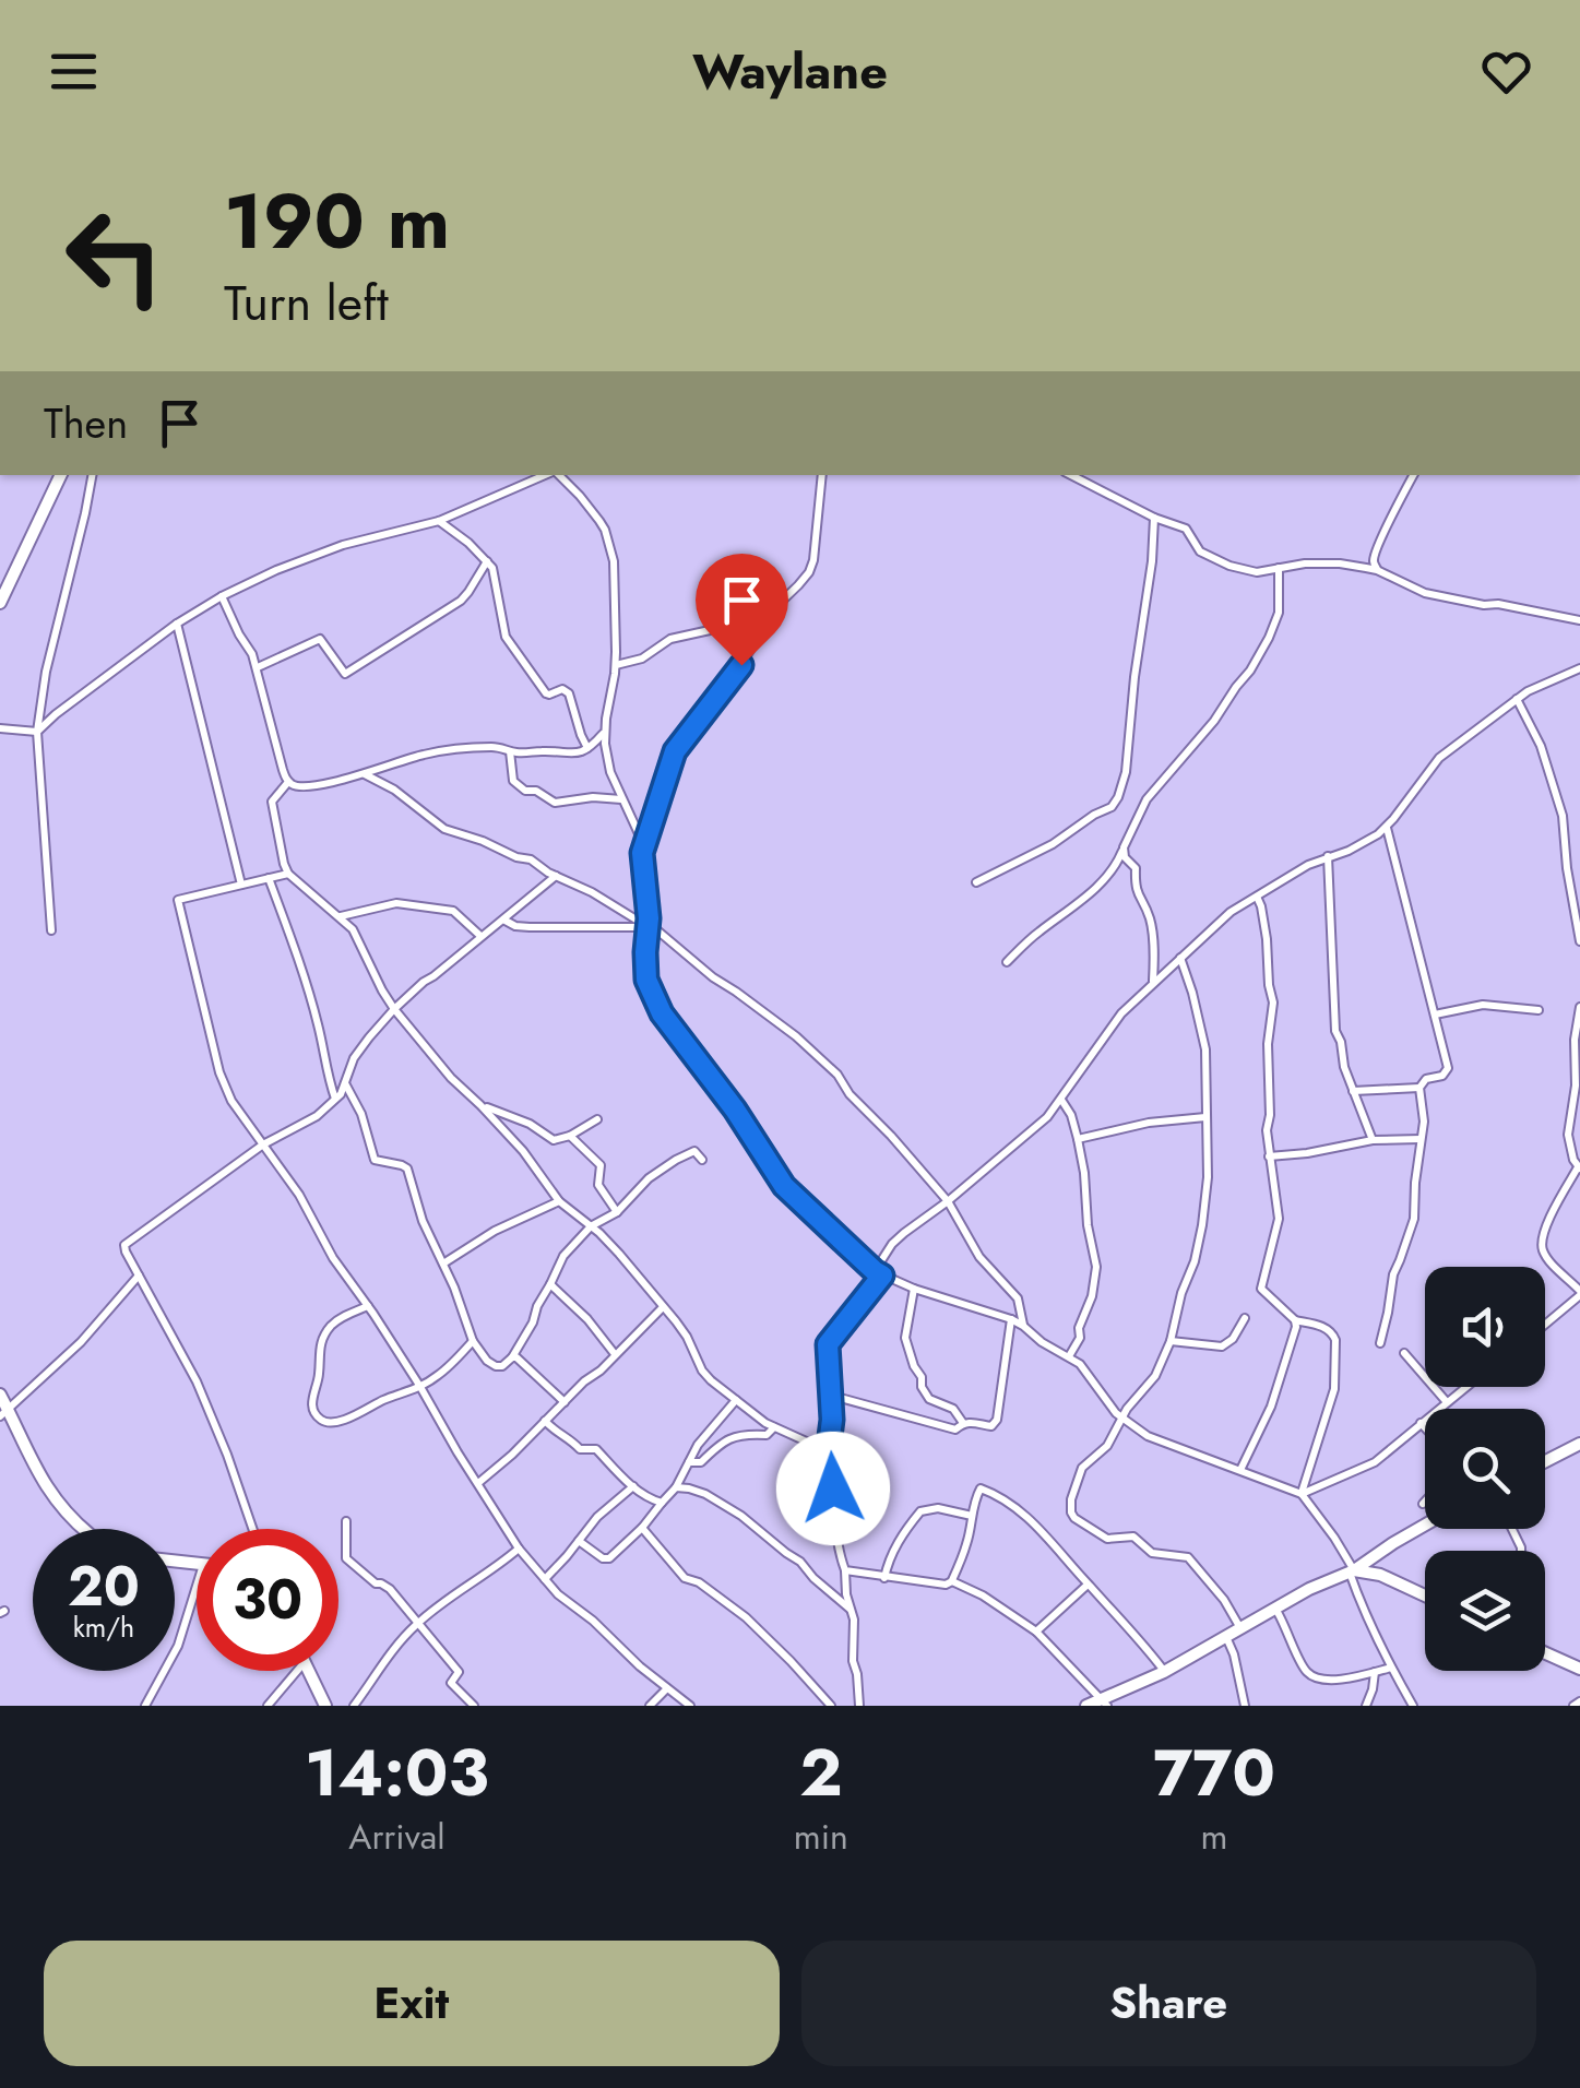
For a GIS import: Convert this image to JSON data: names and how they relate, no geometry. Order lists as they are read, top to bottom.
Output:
{
  "page": {
    "header": "Waylane",
    "turn": ["190 m", "Turn left"],
    "then": "Then",
    "speed": "20 km/h",
    "limit": "30",
    "eta": [
      "14:03",
      "Arrival",
      "2",
      "min",
      "770",
      "m"
    ],
    "buttons": ["Exit", "Share"]
  }
}
